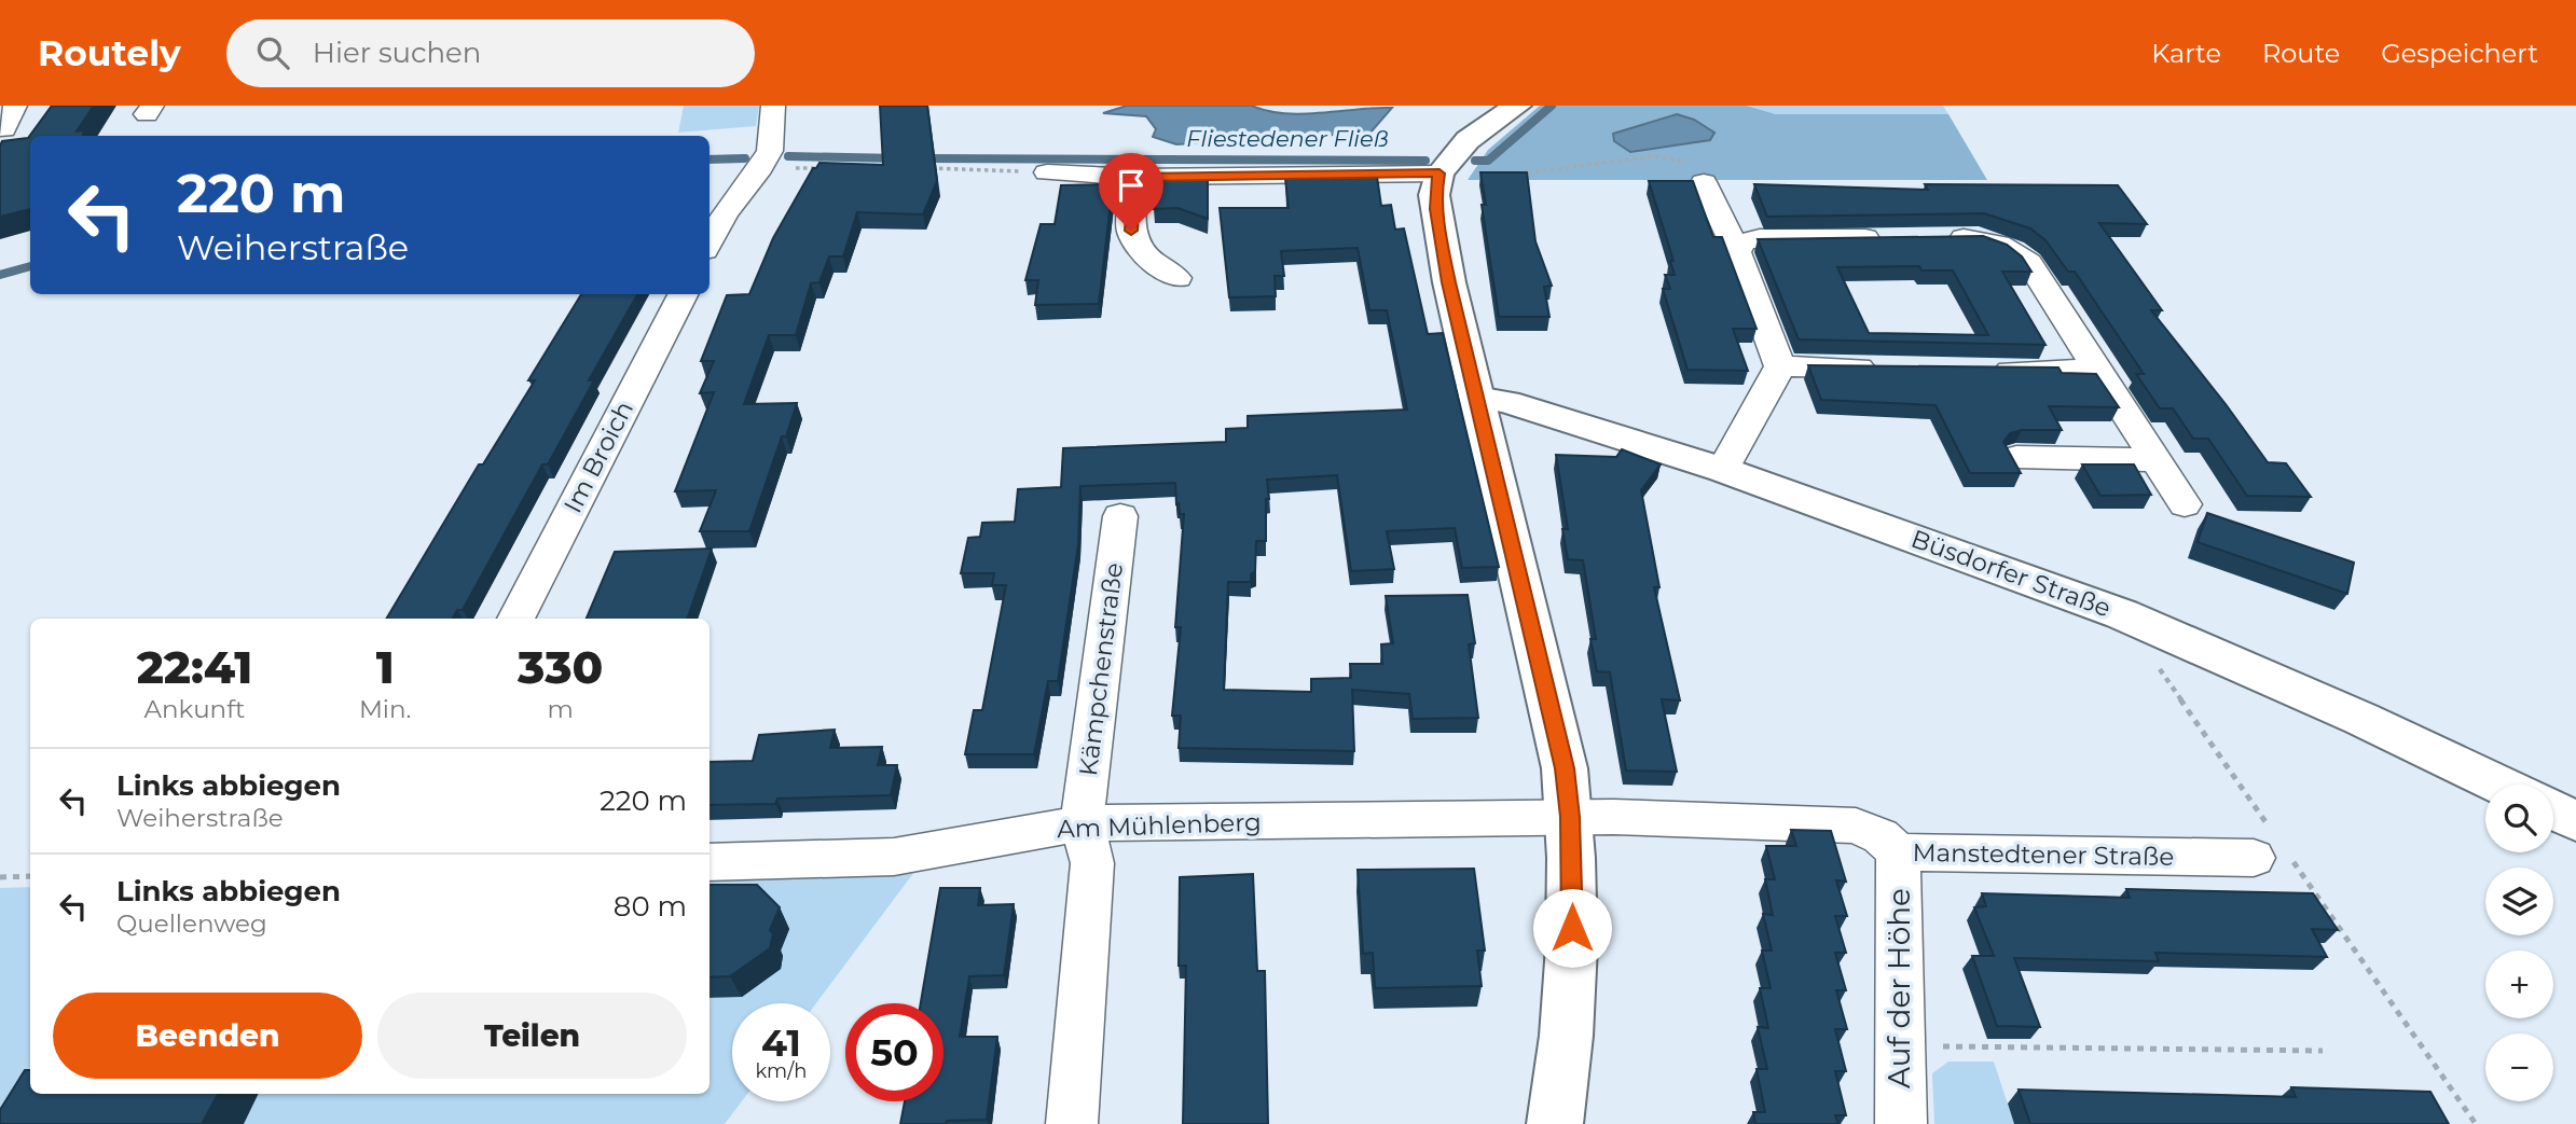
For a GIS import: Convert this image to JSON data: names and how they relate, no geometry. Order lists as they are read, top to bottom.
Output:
{
  "streets": {
    "main road": ["Büsdorfer Straße"],
    "street": [
      "Im Broich",
      "Kämpchenstraße",
      "Am Mühlenberg",
      "Manstedtener Straße",
      "Auf der Höhe"
    ]
  },
  "crossings": [
    ["Kämpchenstraße", "Am Mühlenberg"],
    ["Am Mühlenberg", "Manstedtener Straße"],
    ["Manstedtener Straße", "Auf der Höhe"]
  ],
  "water": ["Fliestedener Fließ"],
  "page": {
    "header": "Routely",
    "search": "Hier suchen",
    "nav": ["Karte", "Route", "Gespeichert"],
    "turn": ["220 m", "Weiherstraße"],
    "eta": [
      "22:41",
      "Ankunft",
      "1",
      "Min.",
      "330",
      "m"
    ],
    "list": [
      {
        "name": "Links abbiegen",
        "note": "Weiherstraße",
        "value": "220 m"
      },
      {
        "name": "Links abbiegen",
        "note": "Quellenweg",
        "value": "80 m"
      }
    ],
    "map_buttons": ["+", "−"],
    "buttons": ["Beenden", "Teilen"],
    "speed": "41 km/h",
    "limit": "50"
  }
}
